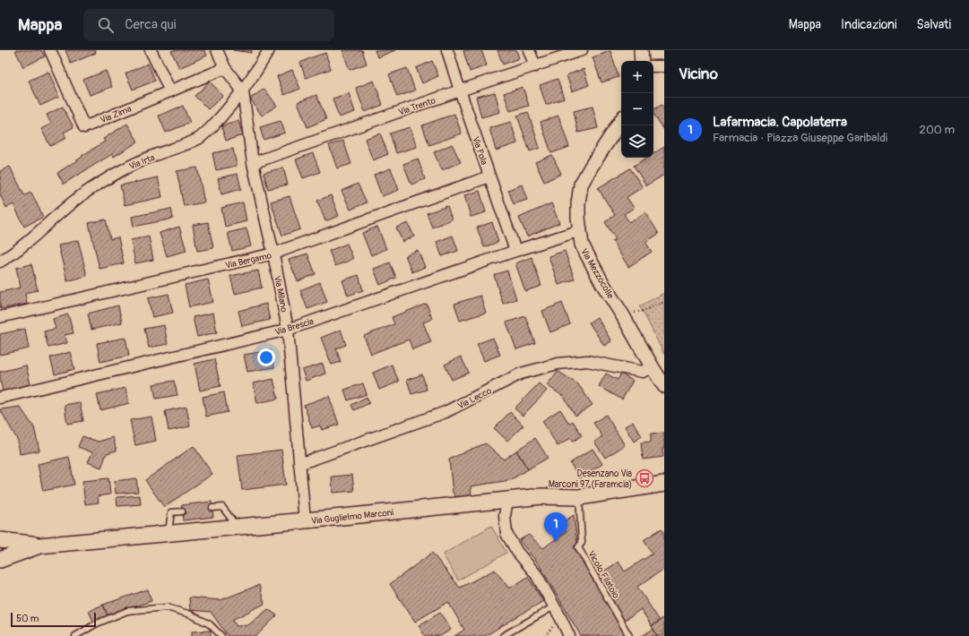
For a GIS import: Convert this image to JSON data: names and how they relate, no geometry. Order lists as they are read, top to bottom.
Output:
{
  "streets": {
    "main road": ["Via Guglielmo Marconi"],
    "street": [
      "Via Trento",
      "Via Zima",
      "Via Pola",
      "Via Irta",
      "Via Bergamo",
      "Via Mezzocolle",
      "Via Milano",
      "Via Brescia",
      "Via Lecco"
    ],
    "lane": ["Vicolo Filatoio"]
  },
  "crossings": [
    ["Via Trento", "Via Pola"],
    ["Via Trento", "Via Milano"],
    ["Via Pola", "Via Bergamo"],
    ["Via Pola", "Via Brescia"],
    ["Via Irta", "Via Milano"],
    ["Via Bergamo", "Via Milano"],
    ["Via Mezzocolle", "Via Brescia"],
    ["Via Mezzocolle", "Via Lecco"],
    ["Via Milano", "Via Brescia"],
    ["Via Milano", "Via Lecco"],
    ["Via Milano", "Via Guglielmo Marconi"],
    ["Via Guglielmo Marconi", "Vicolo Filatoio"]
  ],
  "places": {
    "bus stop": ["Desenzano Via Marconi 97 (Faramcia)"]
  },
  "scale_bar": "50 m",
  "page": {
    "header": "Mappa",
    "search": "Cerca qui",
    "nav": ["Mappa", "Indicazioni", "Salvati"],
    "heading": "Vicino",
    "map_buttons": ["+", "−"],
    "list": [
      {
        "mark": "1",
        "name": "Lafarmacia. Capolaterra",
        "note": "Farmacia · Piazza Giuseppe Garibaldi",
        "value": "200 m"
      }
    ],
    "pins": "1",
    "scale": "50 m"
  }
}
